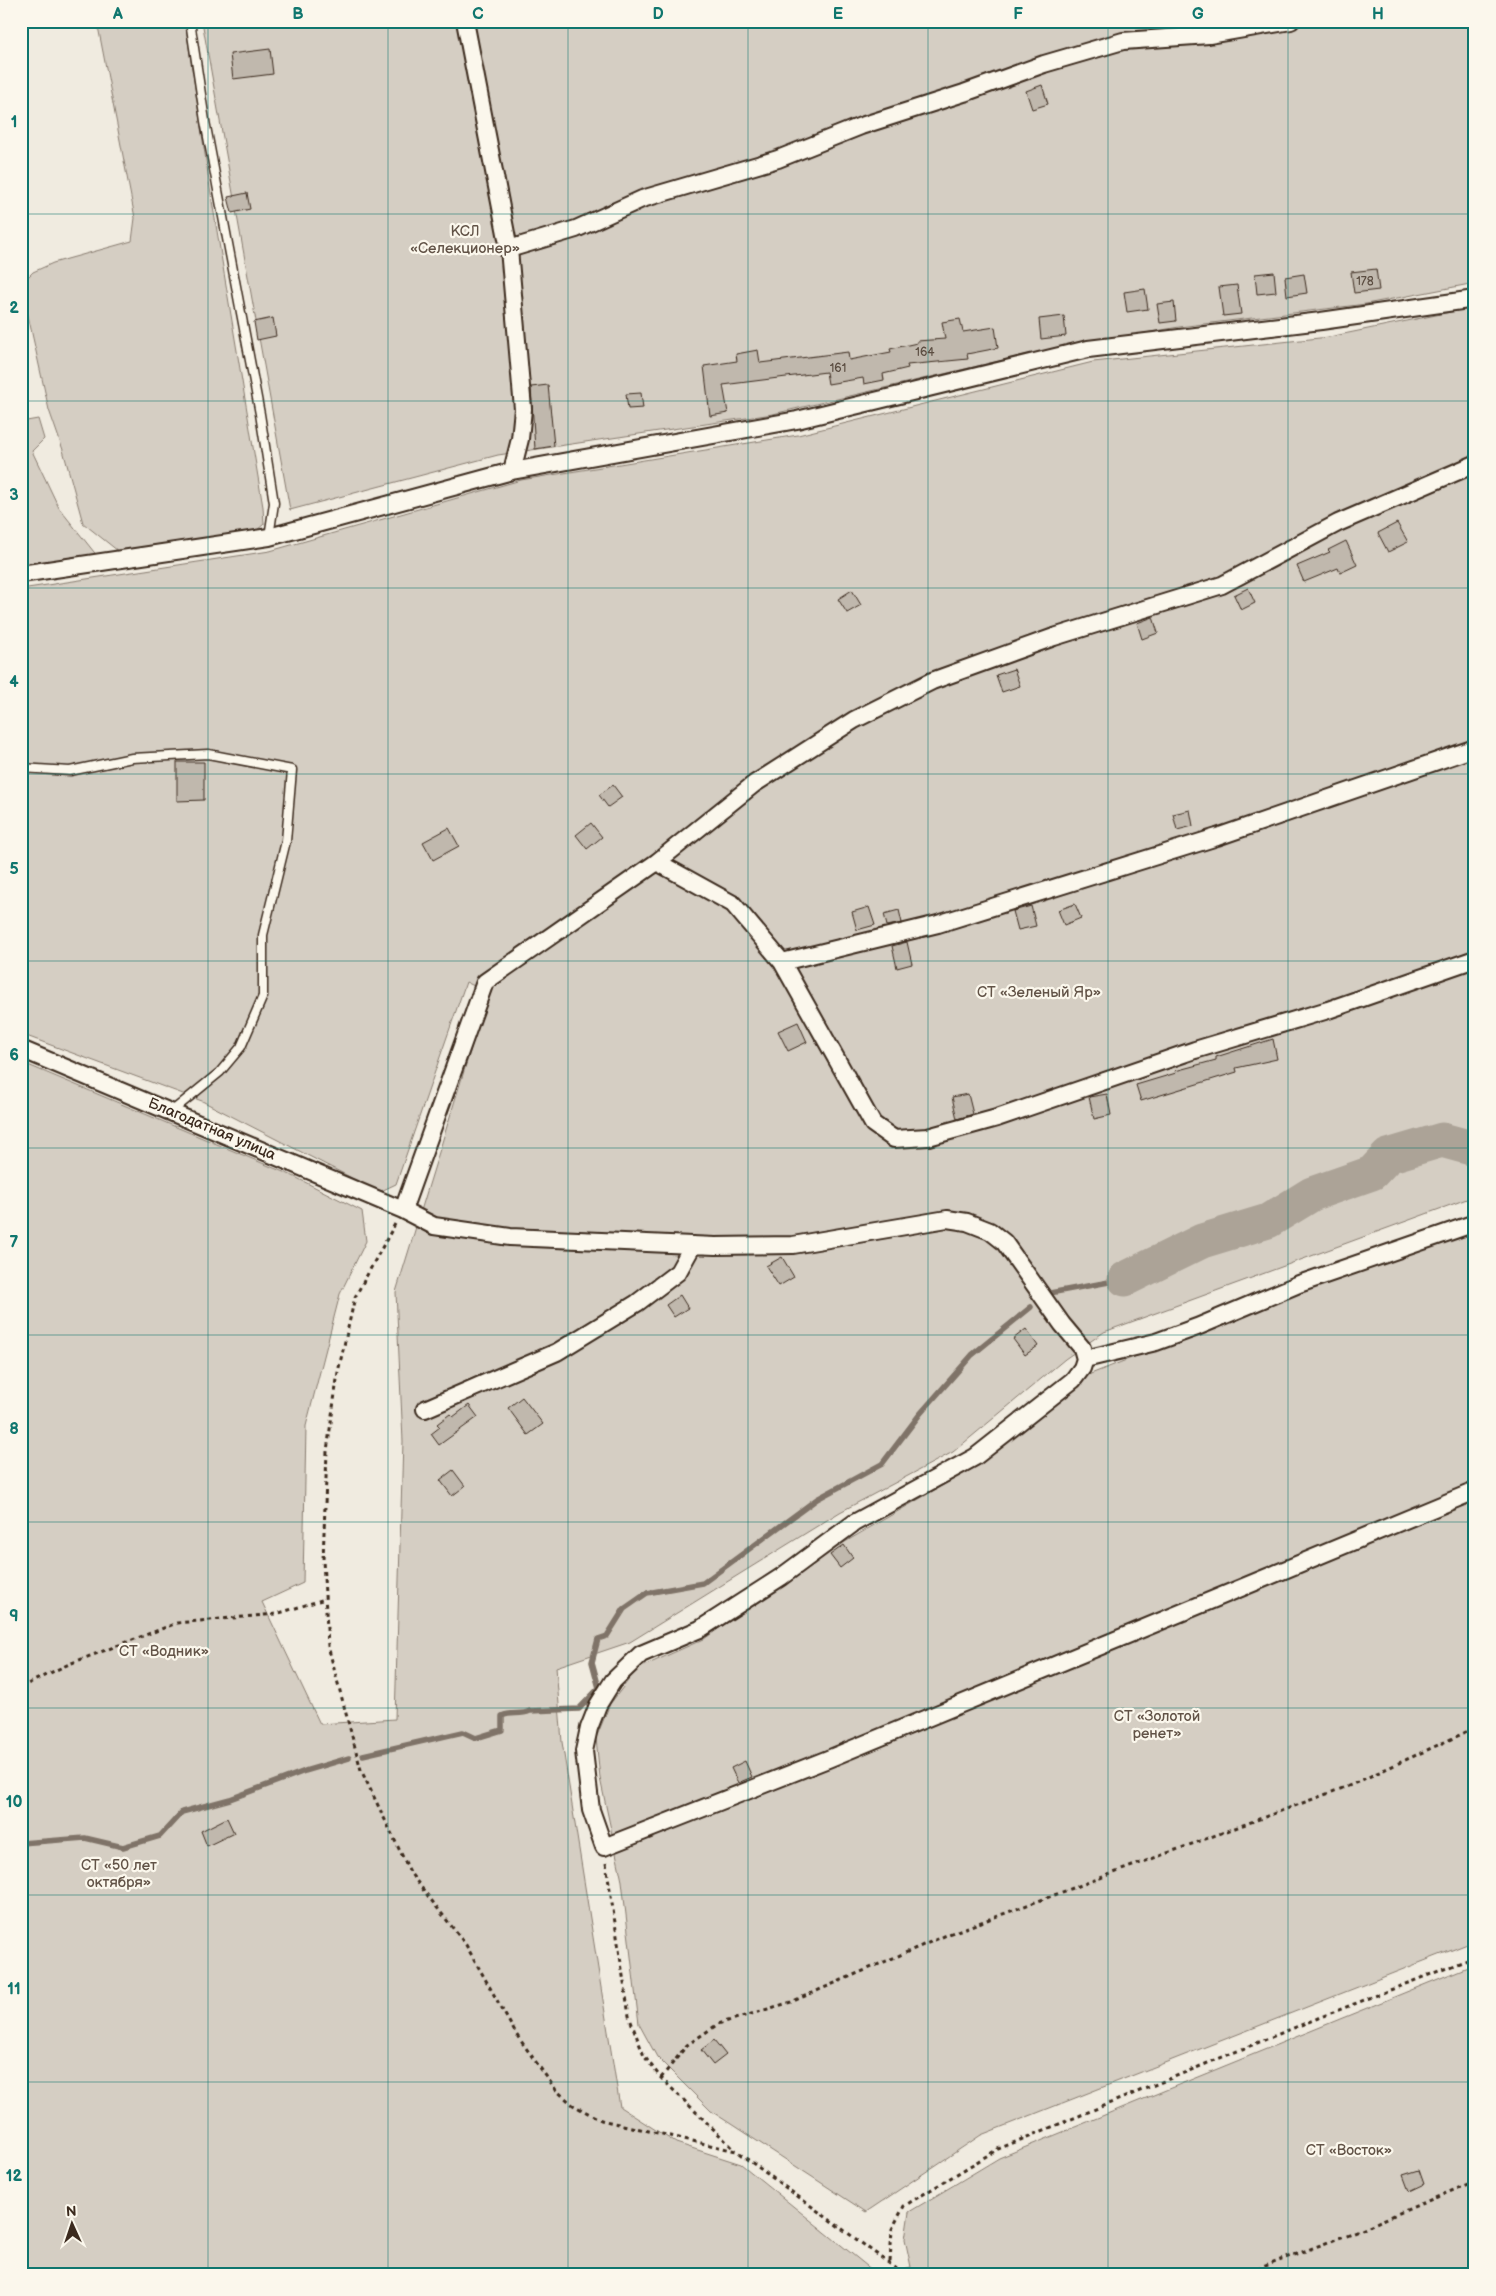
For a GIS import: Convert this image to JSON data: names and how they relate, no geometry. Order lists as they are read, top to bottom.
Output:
{
  "streets": {
    "street": ["Благодатная улица"]
  },
  "parks": [
    "КСЛ «Селекционер»",
    "СТ «Зеленый Яр»",
    "СТ «Водник»",
    "СТ «Золотой ренет»",
    "СТ «50 лет октября»",
    "СТ «Восток»"
  ],
  "house_numbers": ["178", "164", "161"],
  "north": "top",
  "grid": {
    "columns": [
      "A",
      "B",
      "C",
      "D",
      "E",
      "F",
      "G",
      "H"
    ],
    "rows": [
      "1",
      "2",
      "3",
      "4",
      "5",
      "6",
      "7",
      "8",
      "9",
      "10",
      "11",
      "12"
    ]
  }
}
